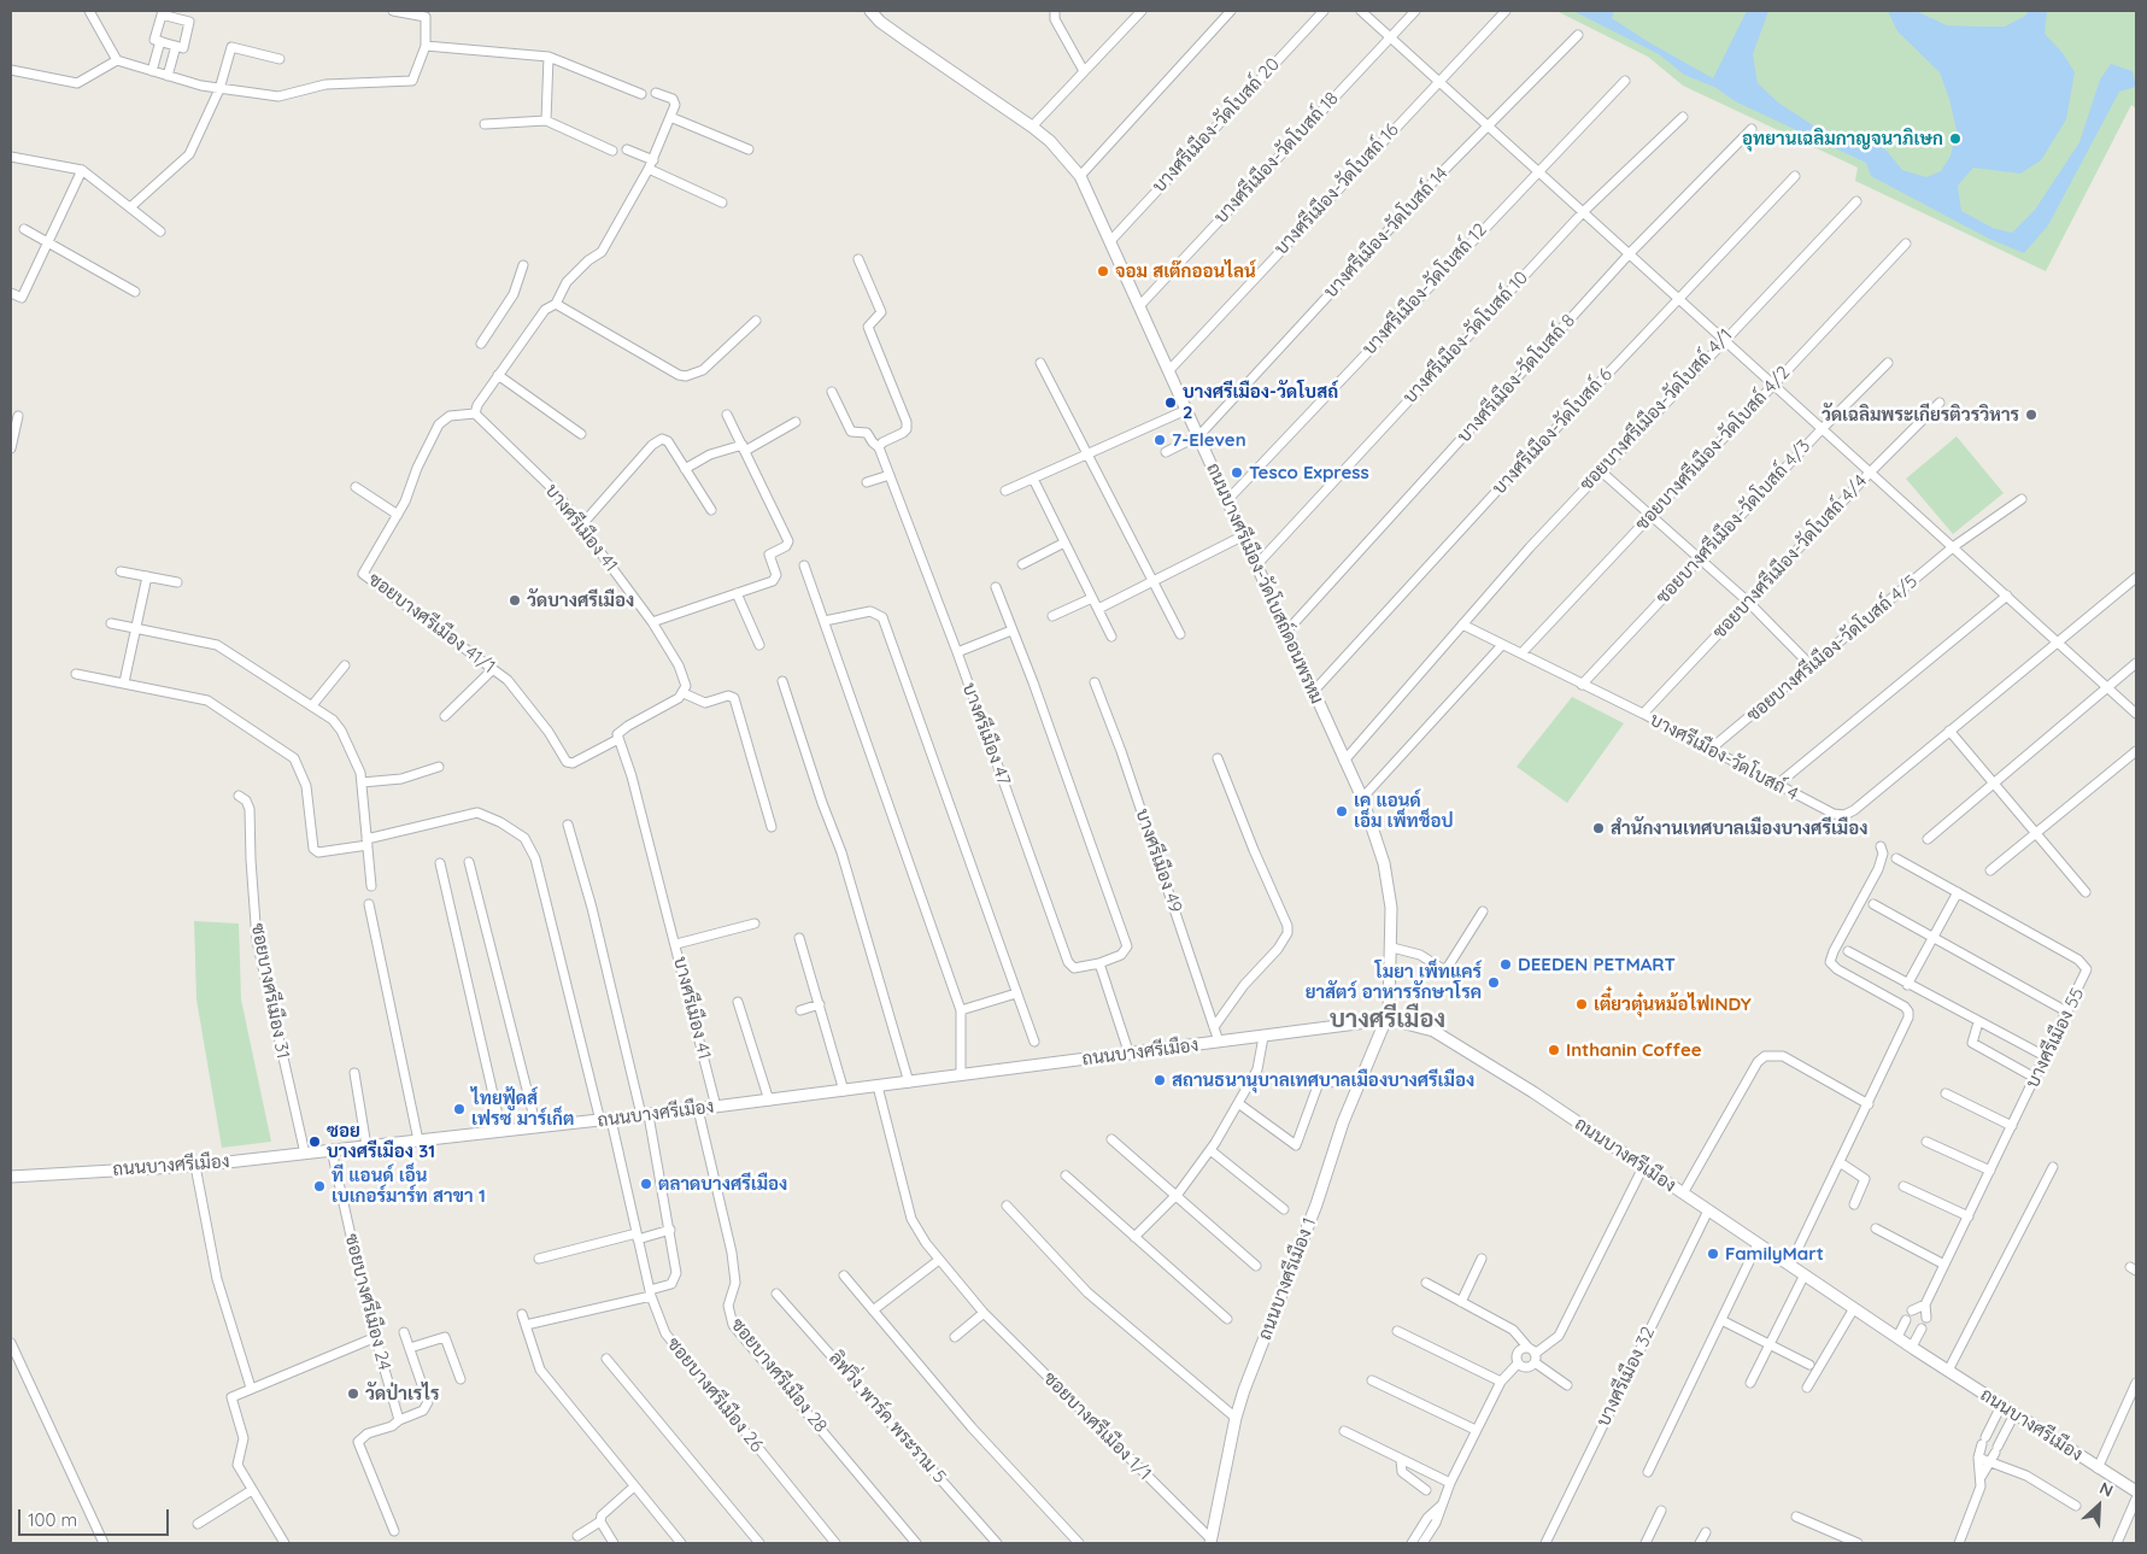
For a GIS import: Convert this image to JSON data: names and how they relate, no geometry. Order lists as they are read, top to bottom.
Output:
{
  "streets": {
    "street": [
      "บางศรีเมือง-วัดโบสถ์ 20",
      "บางศรีเมือง-วัดโบสถ์ 18",
      "บางศรีเมือง-วัดโบสถ์ 16",
      "บางศรีเมือง-วัดโบสถ์ 14",
      "บางศรีเมือง-วัดโบสถ์ 12",
      "บางศรีเมือง-วัดโบสถ์ 10",
      "บางศรีเมือง-วัดโบสถ์ 8",
      "ซอยบางศรีเมือง-วัดโบสถ์ 4/1",
      "บางศรีเมือง-วัดโบสถ์ 6",
      "ซอยบางศรีเมือง-วัดโบสถ์ 4/2",
      "ซอยบางศรีเมือง-วัดโบสถ์ 4/3",
      "บางศรีเมือง 41",
      "ซอยบางศรีเมือง-วัดโบสถ์ 4/4",
      "ถนนบางศรีเมือง-วัดโบสถ์ดอนพรหม",
      "ซอยบางศรีเมือง 41/1",
      "ซอยบางศรีเมือง-วัดโบสถ์ 4/5",
      "บางศรีเมือง 47",
      "บางศรีเมือง-วัดโบสถ์ 4",
      "บางศรีเมือง 49",
      "ซอยบางศรีเมือง 31",
      "บางศรีเมือง 55",
      "ถนนบางศรีเมือง",
      "ถนนบางศรีเมือง 1",
      "ซอยบางศรีเมือง 24",
      "ซอยบางศรีเมือง 28",
      "บางศรีเมือง 32",
      "ซอยบางศรีเมือง 26",
      "ลิฟวิ่ง พาร์ค พระราม 5",
      "ซอยบางศรีเมือง 1/1"
    ]
  },
  "crossings": [
    ["บางศรีเมือง-วัดโบสถ์ 20", "ถนนบางศรีเมือง-วัดโบสถ์ดอนพรหม"],
    ["บางศรีเมือง-วัดโบสถ์ 18", "ถนนบางศรีเมือง-วัดโบสถ์ดอนพรหม"],
    ["บางศรีเมือง-วัดโบสถ์ 16", "ถนนบางศรีเมือง-วัดโบสถ์ดอนพรหม"],
    ["บางศรีเมือง-วัดโบสถ์ 14", "ถนนบางศรีเมือง-วัดโบสถ์ดอนพรหม"],
    ["บางศรีเมือง-วัดโบสถ์ 12", "ถนนบางศรีเมือง-วัดโบสถ์ดอนพรหม"],
    ["บางศรีเมือง-วัดโบสถ์ 10", "ถนนบางศรีเมือง-วัดโบสถ์ดอนพรหม"],
    ["บางศรีเมือง-วัดโบสถ์ 8", "ถนนบางศรีเมือง-วัดโบสถ์ดอนพรหม"],
    ["ซอยบางศรีเมือง-วัดโบสถ์ 4/1", "บางศรีเมือง-วัดโบสถ์ 4"],
    ["บางศรีเมือง-วัดโบสถ์ 6", "ถนนบางศรีเมือง-วัดโบสถ์ดอนพรหม"],
    ["ซอยบางศรีเมือง-วัดโบสถ์ 4/2", "บางศรีเมือง-วัดโบสถ์ 4"],
    ["ซอยบางศรีเมือง-วัดโบสถ์ 4/3", "บางศรีเมือง-วัดโบสถ์ 4"],
    ["บางศรีเมือง 41", "ซอยบางศรีเมือง 41/1"],
    ["บางศรีเมือง 41", "ถนนบางศรีเมือง"],
    ["ซอยบางศรีเมือง-วัดโบสถ์ 4/4", "บางศรีเมือง-วัดโบสถ์ 4"],
    ["ถนนบางศรีเมือง-วัดโบสถ์ดอนพรหม", "ถนนบางศรีเมือง"],
    ["ถนนบางศรีเมือง-วัดโบสถ์ดอนพรหม", "ถนนบางศรีเมือง 1"],
    ["ซอยบางศรีเมือง-วัดโบสถ์ 4/5", "บางศรีเมือง-วัดโบสถ์ 4"],
    ["บางศรีเมือง 49", "ถนนบางศรีเมือง"],
    ["ซอยบางศรีเมือง 31", "ถนนบางศรีเมือง"],
    ["ถนนบางศรีเมือง", "ถนนบางศรีเมือง 1"],
    ["ถนนบางศรีเมือง", "ซอยบางศรีเมือง 24"],
    ["ถนนบางศรีเมือง", "ซอยบางศรีเมือง 28"],
    ["ถนนบางศรีเมือง", "บางศรีเมือง 32"],
    ["ถนนบางศรีเมือง", "ซอยบางศรีเมือง 26"],
    ["ถนนบางศรีเมือง", "ซอยบางศรีเมือง 1/1"],
    ["ถนนบางศรีเมือง 1", "ซอยบางศรีเมือง 1/1"]
  ],
  "districts": ["บางศรีเมือง"],
  "places": [
    "อุทยานเฉลิมกาญจนาภิเษก",
    "จอม สเต๊กออนไลน์",
    "บางศรีเมือง-วัดโบสถ์ 2",
    "วัดเฉลิมพระเกียรติวรวิหาร",
    "7-Eleven",
    "Tesco Express",
    "วัดบางศรีเมือง",
    "เค แอนด์ เอ็ม เพ็ทช็อป",
    "สำนักงานเทศบาลเมืองบางศรีเมือง",
    "DEEDEN PETMART",
    "โมยา เพ็ทแคร์ ยาสัตว์ อาหารรักษาโรค",
    "เตี๋ยวตุ๋นหม้อไฟINDY",
    "Inthanin Coffee",
    "สถานธนานุบาลเทศบาลเมืองบางศรีเมือง",
    "ไทยฟู้ดส์ เฟรซ มาร์เก็ต",
    "ซอย บางศรีเมือง 31",
    "ตลาดบางศรีเมือง",
    "ที แอนด์ เอ็น เบเกอร์มาร์ท สาขา 1",
    "FamilyMart",
    "วัดป่าเรไร"
  ],
  "scale_bar": "100 m",
  "north": "top right"
}
